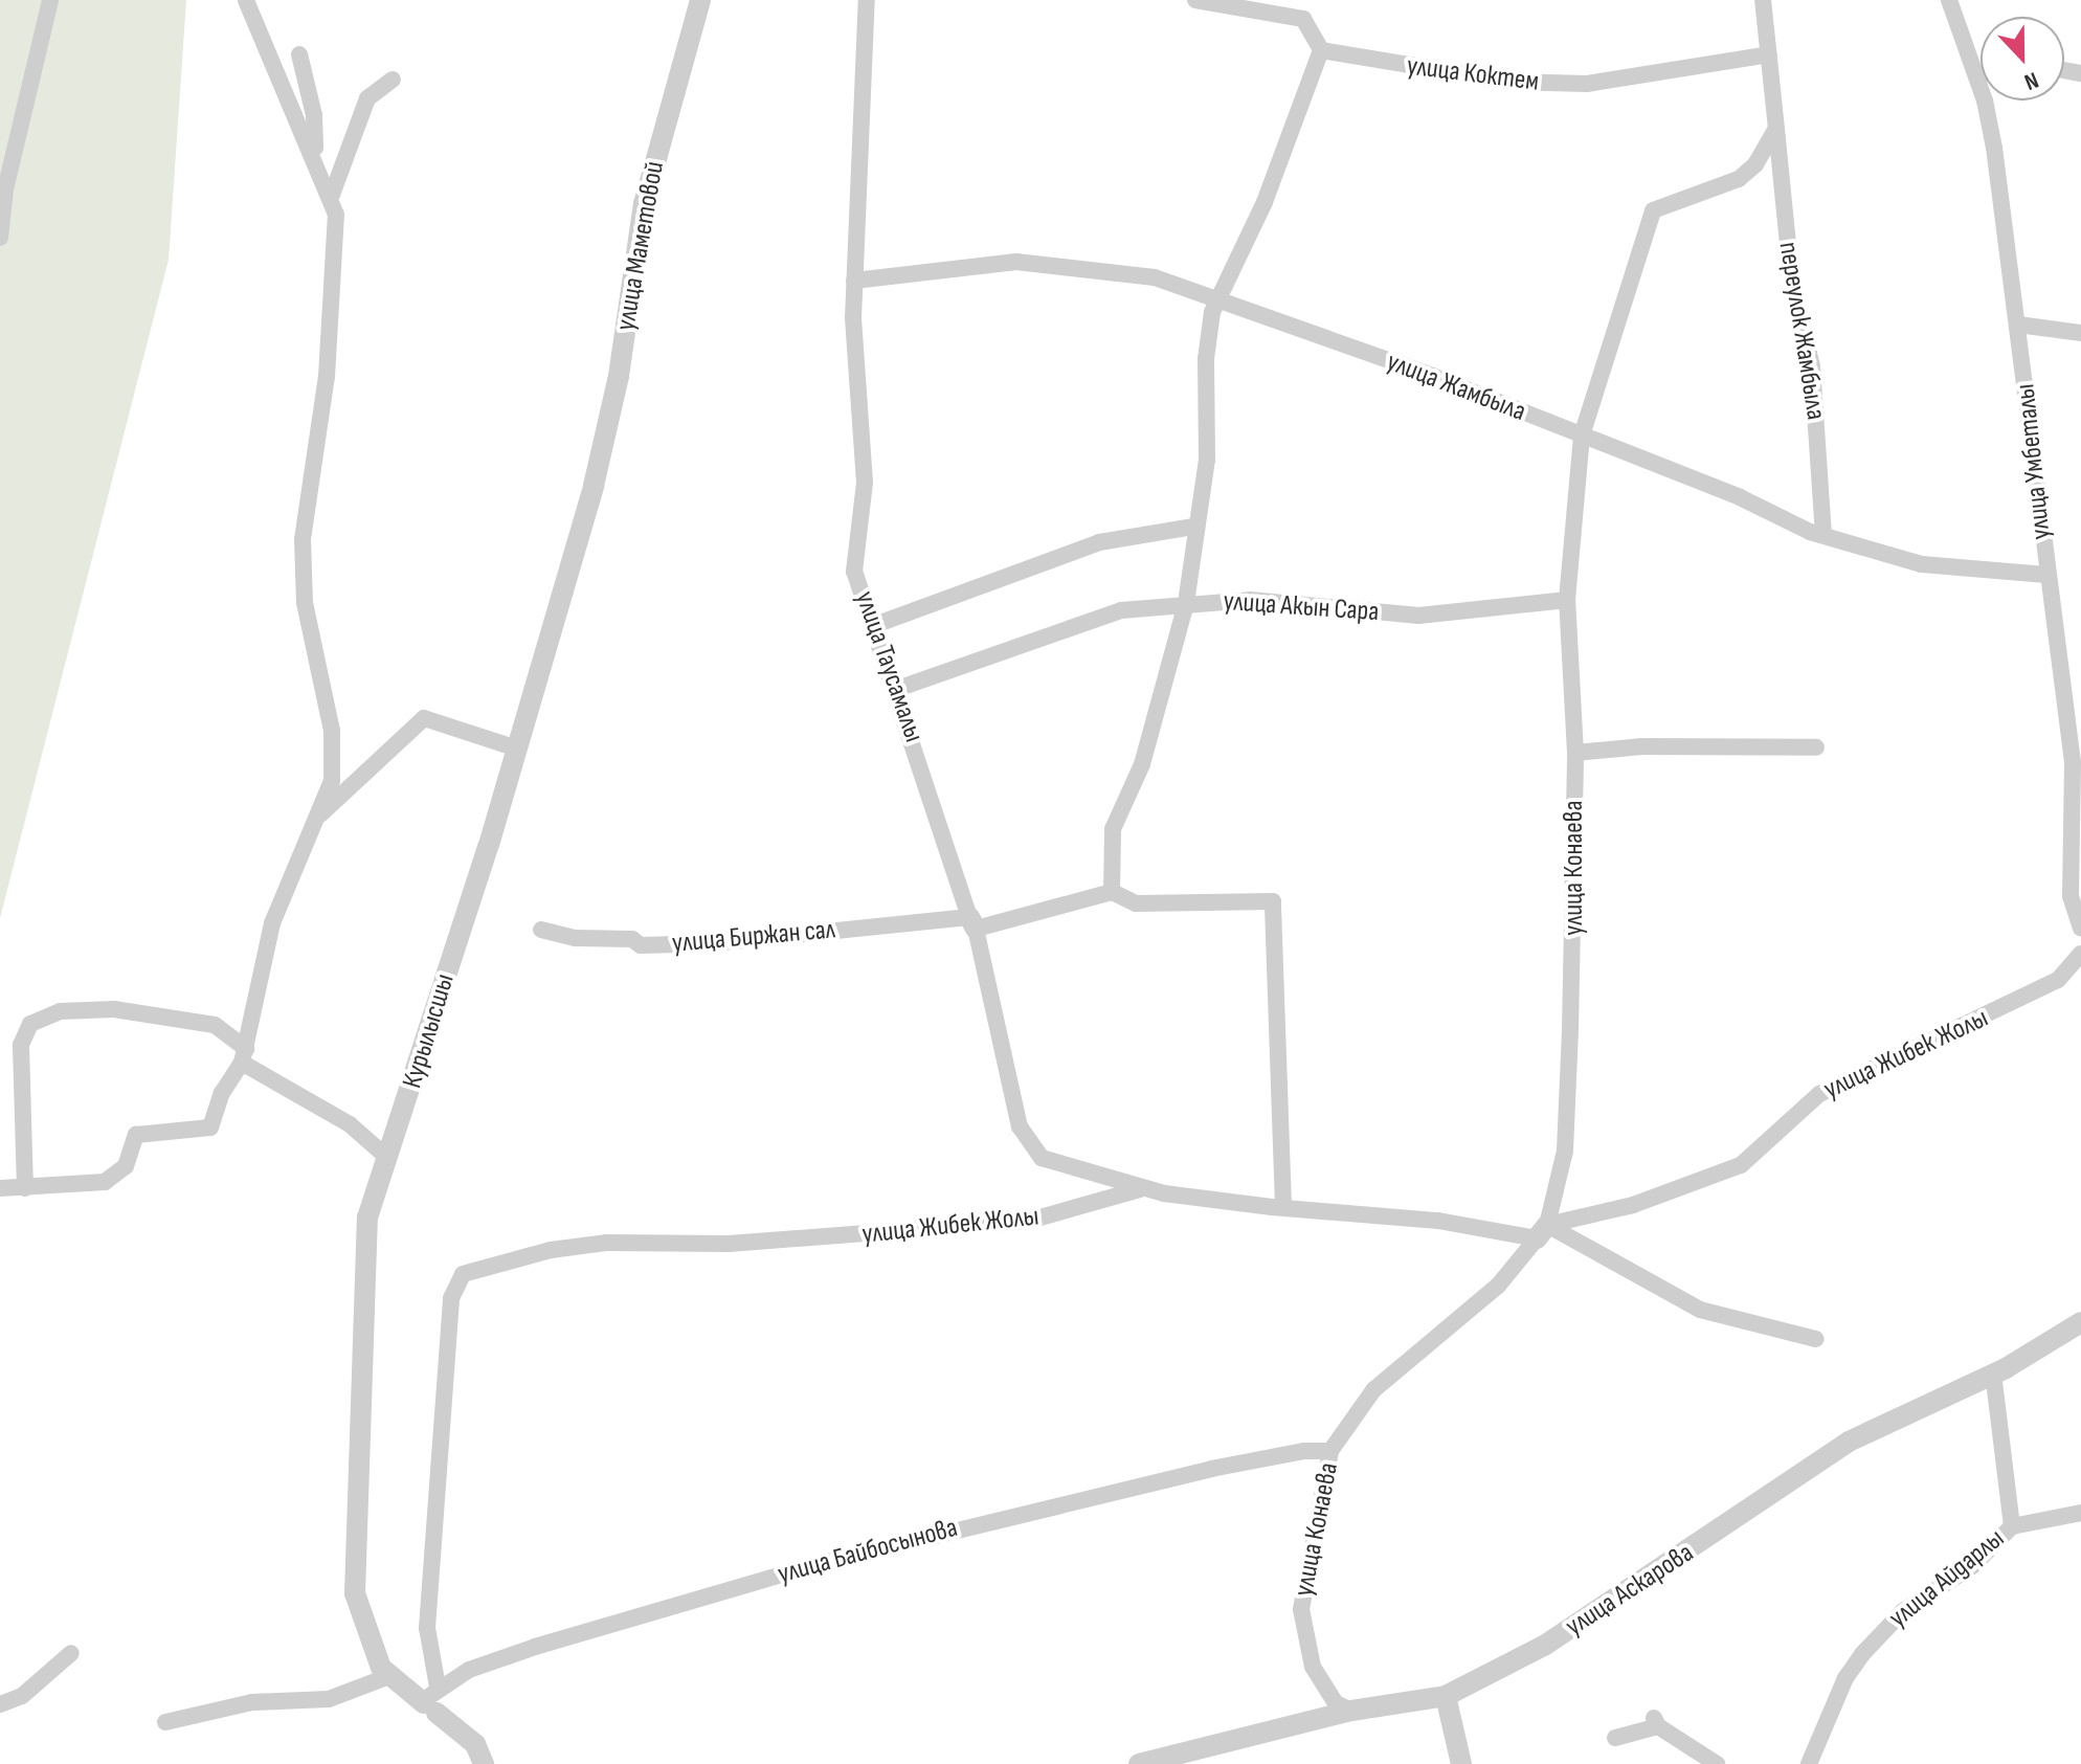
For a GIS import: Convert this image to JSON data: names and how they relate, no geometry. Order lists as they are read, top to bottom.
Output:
{
  "streets": {
    "street": [
      "улица Коктем",
      "улица Маметовой",
      "переулок Жамбыла",
      "улица Жамбыла",
      "улица Умбеталы",
      "улица Акын Сара",
      "улица Таусамалы",
      "улица Конаева",
      "улица Биржан сал",
      "Курылысшы",
      "улица Жибек Жолы",
      "улица Байбосынова",
      "улица Айдарлы",
      "улица Аскарова"
    ]
  },
  "crossings": [
    ["улица Маметовой", "Курылысшы"],
    ["переулок Жамбыла", "улица Жамбыла"],
    ["переулок Жамбыла", "улица Конаева"],
    ["улица Жамбыла", "улица Умбеталы"],
    ["улица Жамбыла", "улица Таусамалы"],
    ["улица Жамбыла", "улица Конаева"],
    ["улица Акын Сара", "улица Таусамалы"],
    ["улица Акын Сара", "улица Конаева"],
    ["улица Таусамалы", "улица Биржан сал"],
    ["улица Таусамалы", "улица Жибек Жолы"],
    ["улица Конаева", "улица Жибек Жолы"],
    ["улица Конаева", "улица Байбосынова"],
    ["улица Конаева", "улица Аскарова"],
    ["улица Жибек Жолы", "улица Байбосынова"],
    ["улица Айдарлы", "улица Аскарова"]
  ],
  "north": "bottom"
}
